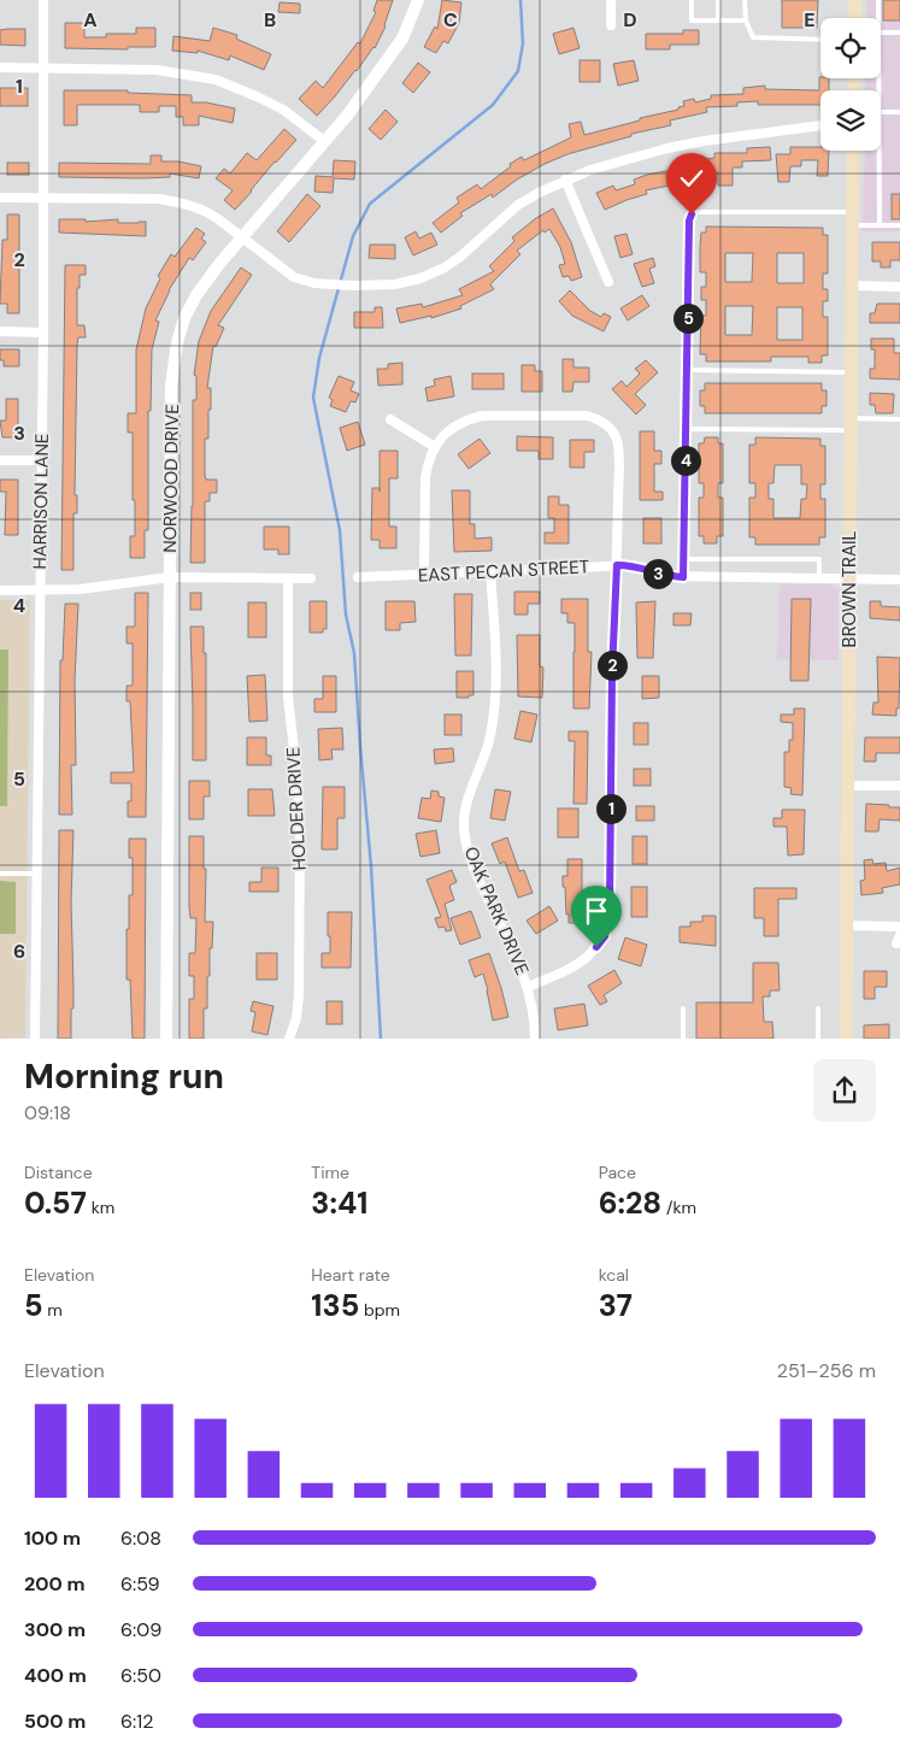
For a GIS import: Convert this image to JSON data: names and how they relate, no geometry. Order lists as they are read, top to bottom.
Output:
{
  "streets": {
    "main road": ["BROWN TRAIL"],
    "street": [
      "NORWOOD DRIVE",
      "HARRISON LANE",
      "EAST PECAN STREET",
      "HOLDER DRIVE",
      "OAK PARK DRIVE"
    ]
  },
  "crossings": [
    ["EAST PECAN STREET", "BROWN TRAIL"],
    ["EAST PECAN STREET", "OAK PARK DRIVE"]
  ],
  "page": {
    "pins": [
      "5",
      "4",
      "3",
      "2",
      "1"
    ],
    "heading": ["Morning run", "09:18"],
    "stats": [
      ["Distance", "0.57 km"],
      ["Time", "3:41"],
      ["Pace", "6:28 /km"],
      ["Elevation", "5 m"],
      ["Heart rate", "135 bpm"],
      ["kcal", "37"]
    ],
    "chart": ["Elevation", "251–256 m"],
    "list": [
      {
        "name": "100 m",
        "note": "6:08"
      },
      {
        "name": "200 m",
        "note": "6:59"
      },
      {
        "name": "300 m",
        "note": "6:09"
      },
      {
        "name": "400 m",
        "note": "6:50"
      },
      {
        "name": "500 m",
        "note": "6:12"
      }
    ]
  },
  "grid": {
    "columns": [
      "A",
      "B",
      "C",
      "D",
      "E"
    ],
    "rows": [
      "1",
      "2",
      "3",
      "4",
      "5",
      "6"
    ]
  }
}
